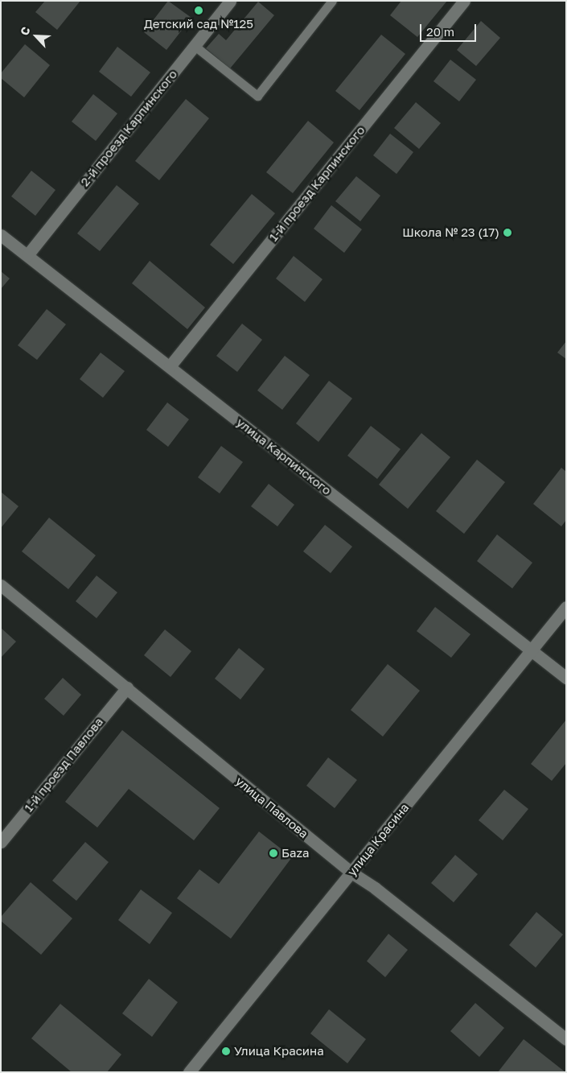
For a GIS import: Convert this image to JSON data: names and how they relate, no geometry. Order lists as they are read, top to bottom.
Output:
{
  "streets": {
    "street": [
      "2-й проезд Карпинского",
      "1-й проезд Карпинского",
      "улица Карпинского",
      "1-й проезд Павлова",
      "улица Павлова",
      "улица Красина"
    ]
  },
  "crossings": [
    ["2-й проезд Карпинского", "улица Карпинского"],
    ["1-й проезд Карпинского", "улица Карпинского"],
    ["улица Карпинского", "улица Красина"],
    ["1-й проезд Павлова", "улица Павлова"],
    ["улица Павлова", "улица Красина"]
  ],
  "places": [
    "Детский сад №125",
    "Школа № 23 (17)",
    "Баza",
    "Улица Красина"
  ],
  "scale_bar": "20 m",
  "north": "top left"
}
